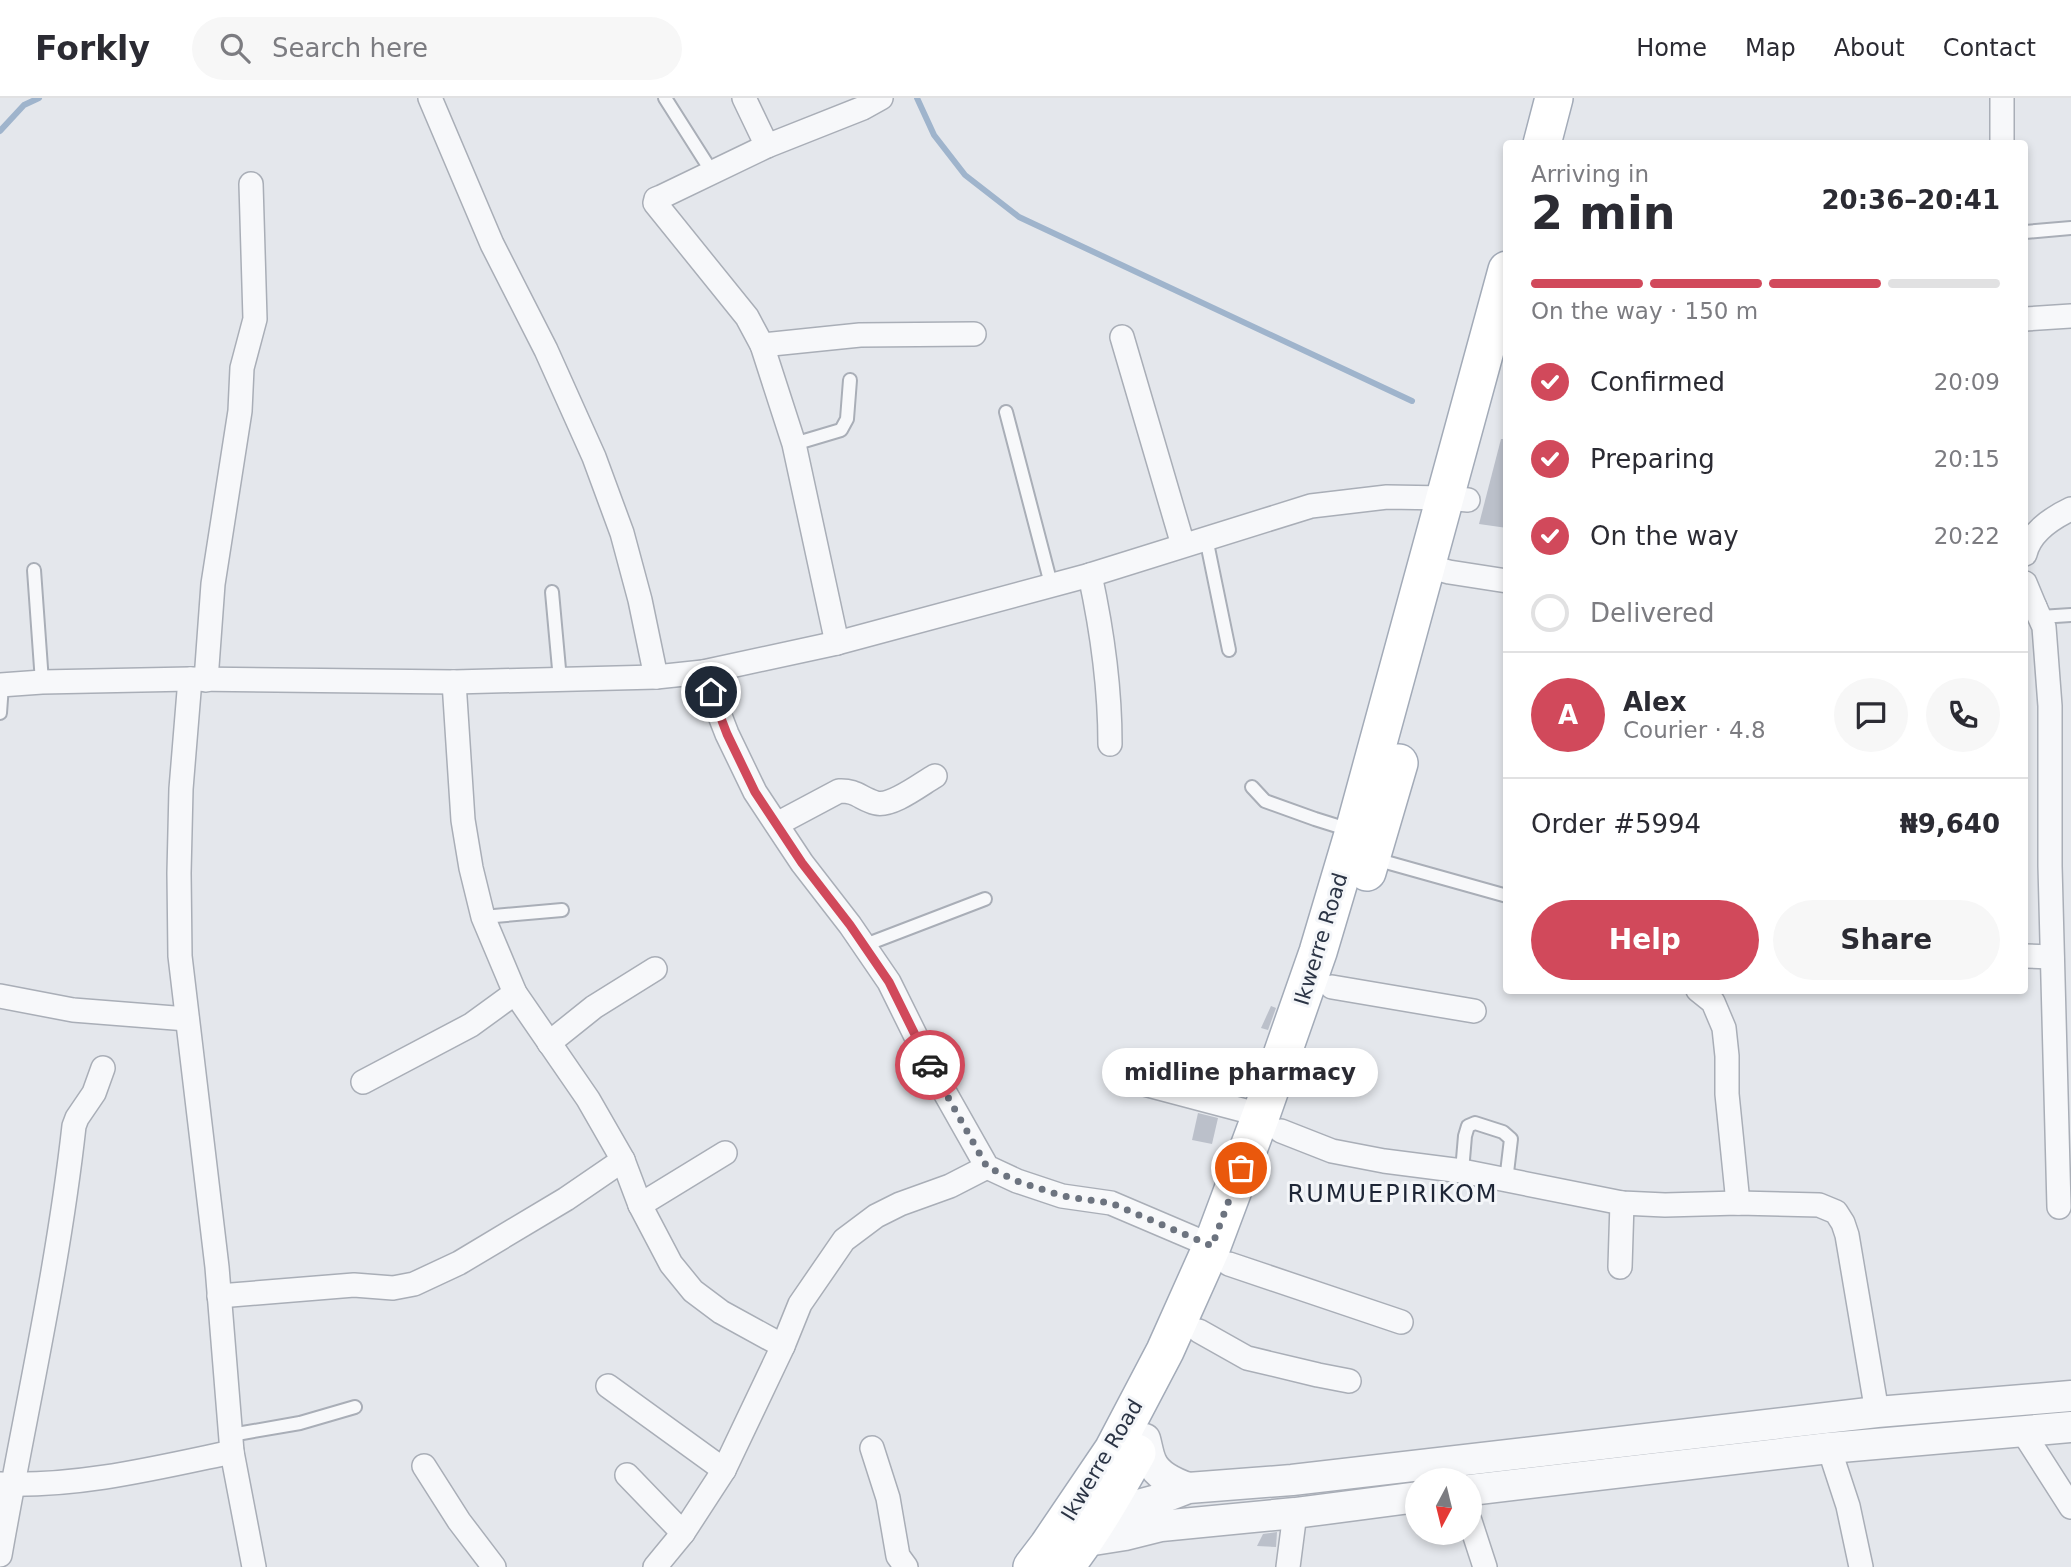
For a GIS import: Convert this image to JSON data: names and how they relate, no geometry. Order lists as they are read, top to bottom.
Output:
{
  "streets": {
    "main road": ["Ikwerre Road"]
  },
  "districts": ["RUMUEPIRIKOM"],
  "places": ["midline pharmacy"],
  "north": "bottom",
  "page": {
    "header": "Forkly",
    "search": "Search here",
    "nav": [
      "Home",
      "Map",
      "About",
      "Contact"
    ],
    "heading": ["2 min", "Arriving in", "20:36–20:41"],
    "panel": [
      "Alex",
      "Courier · 4.8",
      "Order #5994",
      "₦9,640"
    ],
    "bar": "On the way · 150 m",
    "list": [
      ["Confirmed", "20:09"],
      ["Preparing", "20:15"],
      ["On the way", "20:22"],
      "Delivered"
    ],
    "round": "A",
    "buttons": ["Help", "Share"],
    "bubble": "midline pharmacy"
  }
}
